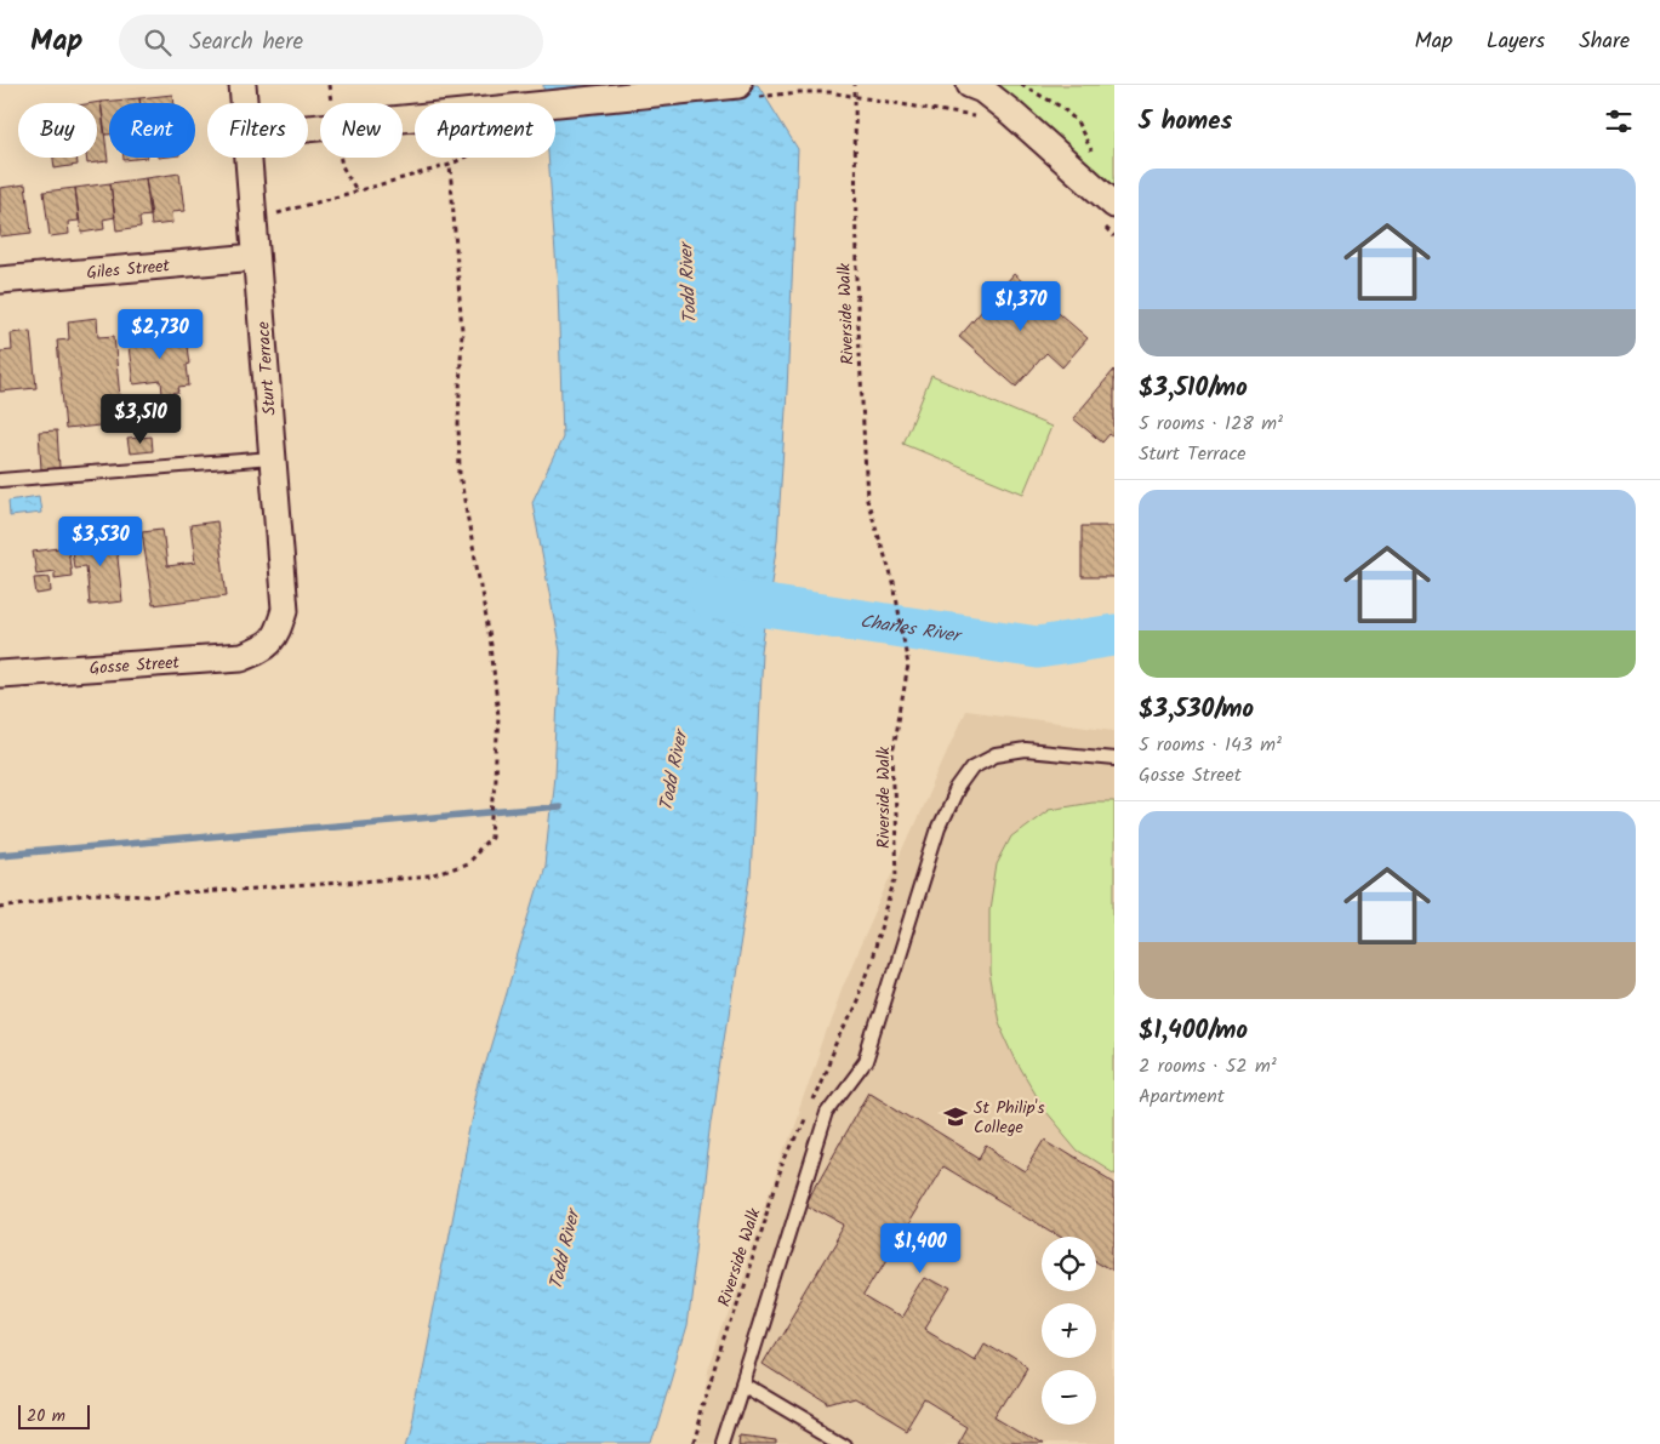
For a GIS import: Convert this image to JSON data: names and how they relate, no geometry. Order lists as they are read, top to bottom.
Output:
{
  "streets": {
    "street": ["Giles Street", "Sturt Terrace", "Gosse Street"],
    "path": ["Riverside Walk"]
  },
  "crossings": [
    ["Giles Street", "Sturt Terrace"],
    ["Sturt Terrace", "Gosse Street"]
  ],
  "water": ["Todd River", "Charles River"],
  "places": {
    "school or university": ["St Philip's College"]
  },
  "scale_bar": "20 m",
  "page": {
    "header": "Map",
    "search": "Search here",
    "nav": ["Map", "Layers", "Share"],
    "heading": "5 homes",
    "chip": [
      "Buy",
      "Rent",
      "Filters",
      "New",
      "Apartment"
    ],
    "list": [
      {
        "name": "$3,510/mo",
        "note": "5 rooms · 128 m² · Sturt Terrace"
      },
      {
        "name": "$3,530/mo",
        "note": "5 rooms · 143 m² · Gosse Street"
      },
      {
        "name": "$1,400/mo",
        "note": "2 rooms · 52 m² · Apartment"
      }
    ],
    "price": [
      "$1,370",
      "$2,730",
      "$3,510",
      "$3,530",
      "$1,400"
    ],
    "map_buttons": ["+", "−"],
    "scale": "20 m"
  }
}
